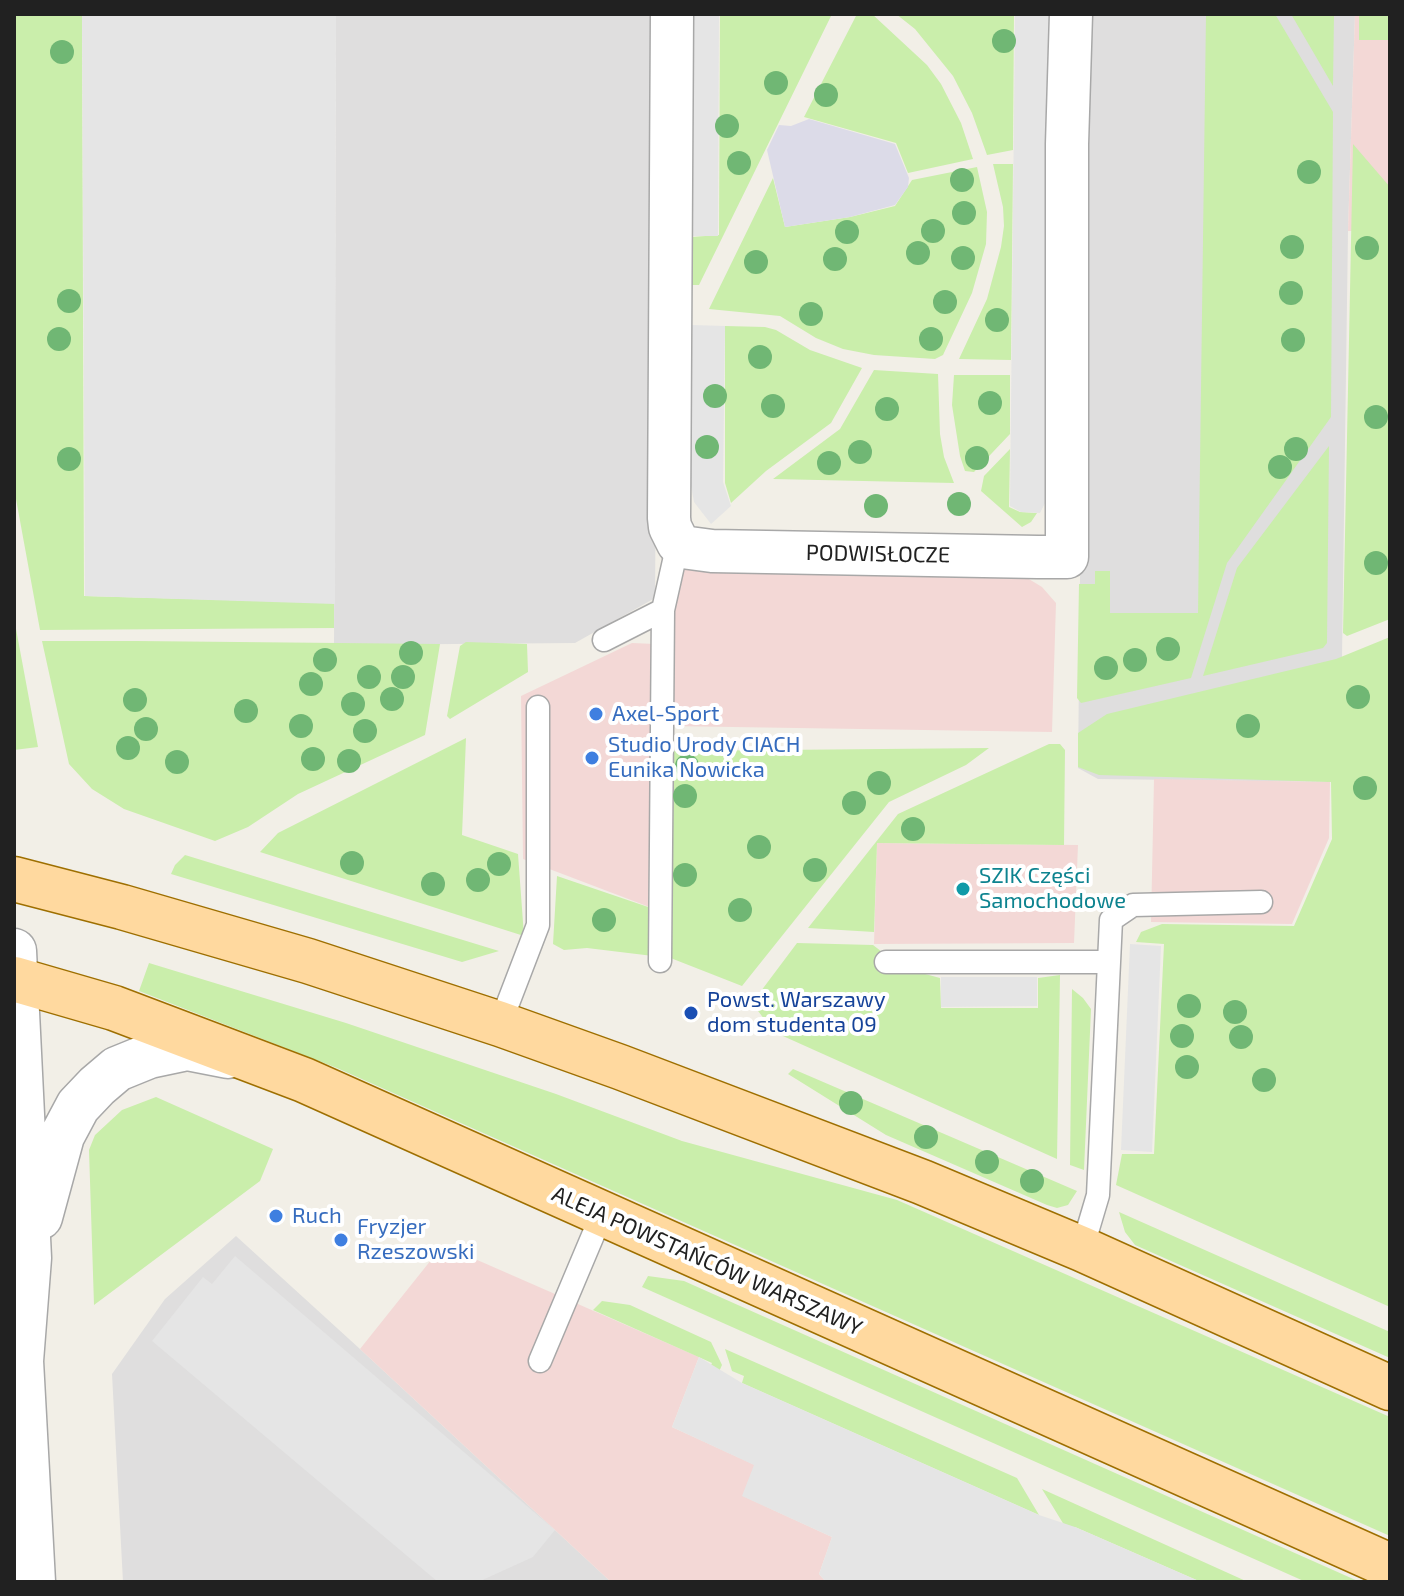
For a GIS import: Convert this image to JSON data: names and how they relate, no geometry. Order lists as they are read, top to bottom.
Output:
{
  "streets": {
    "main road": ["ALEJA POWSTAŃCÓW WARSZAWY"],
    "street": ["PODWISŁOCZE"]
  },
  "places": [
    "Axel-Sport",
    "Studio Urody CIACH Eunika Nowicka",
    "SZIK Części Samochodowe",
    "Powst. Warszawy dom studenta 09",
    "Ruch",
    "Fryzjer Rzeszowski"
  ]
}
